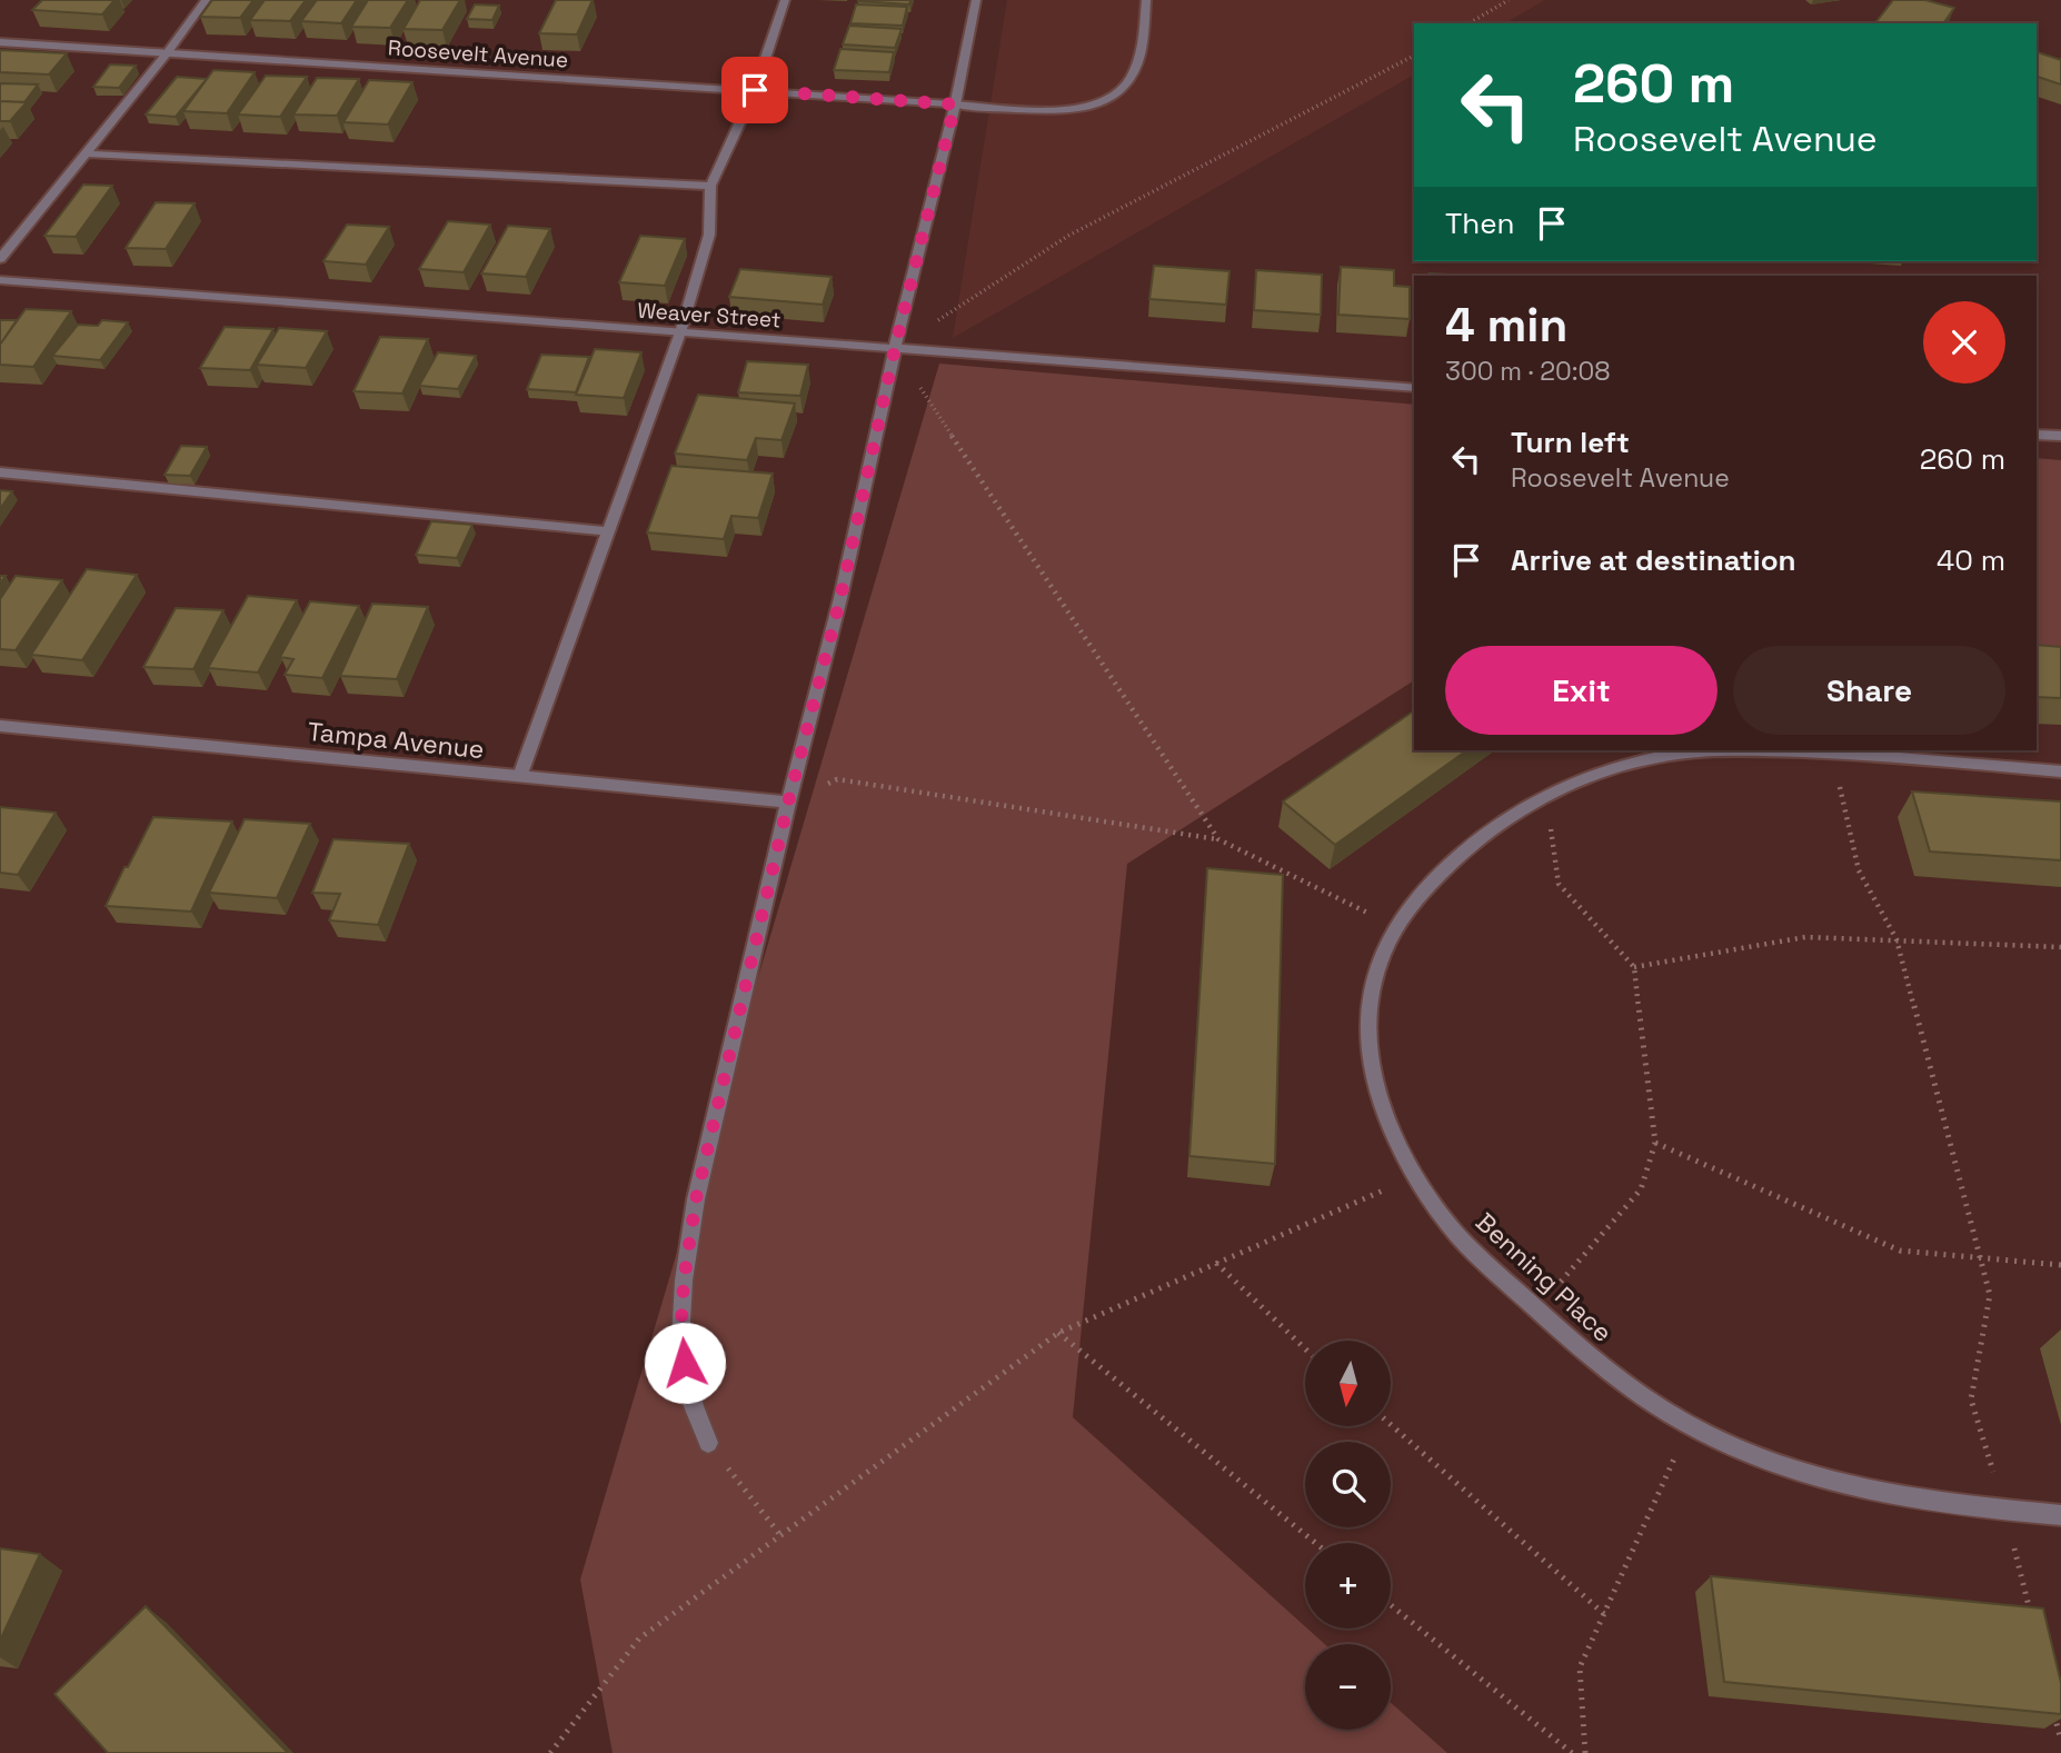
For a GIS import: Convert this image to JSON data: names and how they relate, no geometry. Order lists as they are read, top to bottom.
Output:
{
  "streets": {
    "street": [
      "Roosevelt Avenue",
      "Weaver Street",
      "Tampa Avenue",
      "Benning Place"
    ]
  },
  "north": "bottom",
  "page": {
    "turn": ["260 m", "Roosevelt Avenue"],
    "then": "Then",
    "heading": ["4 min", "300 m · 20:08"],
    "list": [
      {
        "name": "Turn left",
        "note": "Roosevelt Avenue",
        "value": "260 m"
      },
      {
        "name": "Arrive at destination",
        "value": "40 m"
      }
    ],
    "buttons": ["Exit", "Share"],
    "map_buttons": ["+", "−"]
  }
}
